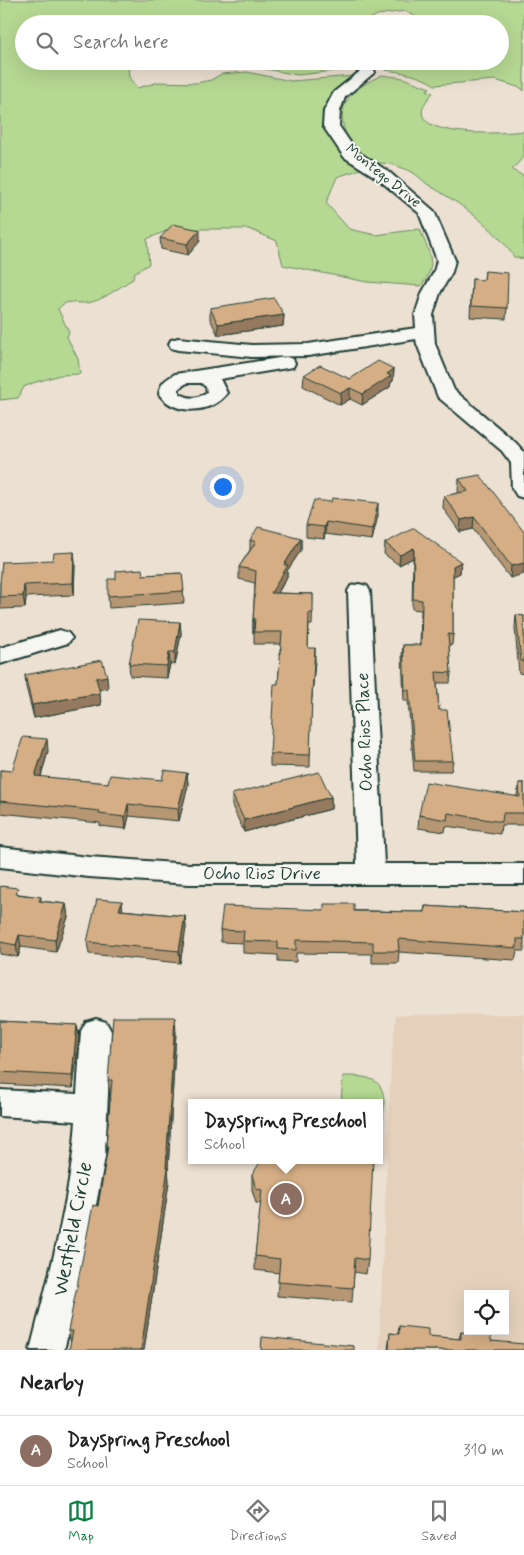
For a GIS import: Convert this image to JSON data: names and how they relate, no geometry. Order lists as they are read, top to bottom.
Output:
{
  "streets": {
    "street": [
      "Montego Drive",
      "Ocho Rios Place",
      "Ocho Rios Drive",
      "Westfield Circle"
    ]
  },
  "crossings": [
    ["Ocho Rios Place", "Ocho Rios Drive"]
  ],
  "page": {
    "search": "Search here",
    "popup": ["Dayspring Preschool", "School"],
    "pins": "A",
    "heading": "Nearby",
    "list": [
      {
        "mark": "A",
        "name": "Dayspring Preschool",
        "note": "School",
        "value": "310 m"
      }
    ],
    "nav": ["Map", "Directions", "Saved"]
  }
}
